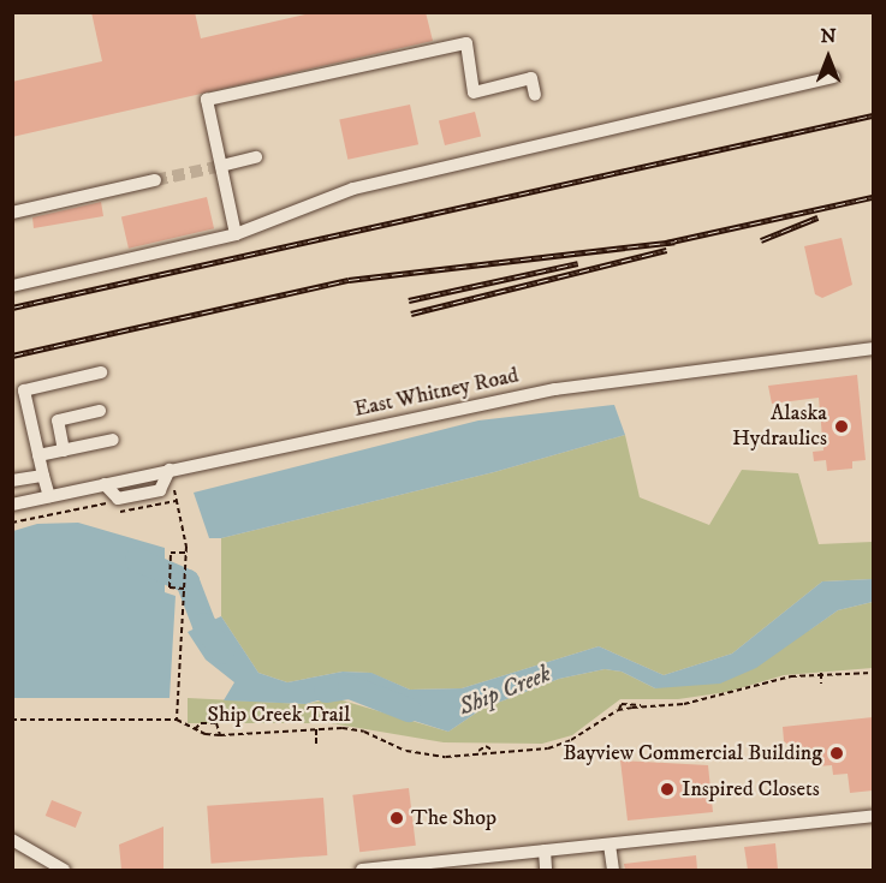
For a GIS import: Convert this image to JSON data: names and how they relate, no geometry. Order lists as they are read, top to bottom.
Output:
{
  "streets": {
    "street": ["East Whitney Road"],
    "path": ["Ship Creek Trail"]
  },
  "water": ["Ship Creek"],
  "places": [
    "Alaska Hydraulics",
    "Bayview Commercial Building",
    "Inspired Closets",
    "The Shop"
  ],
  "north": "top"
}
